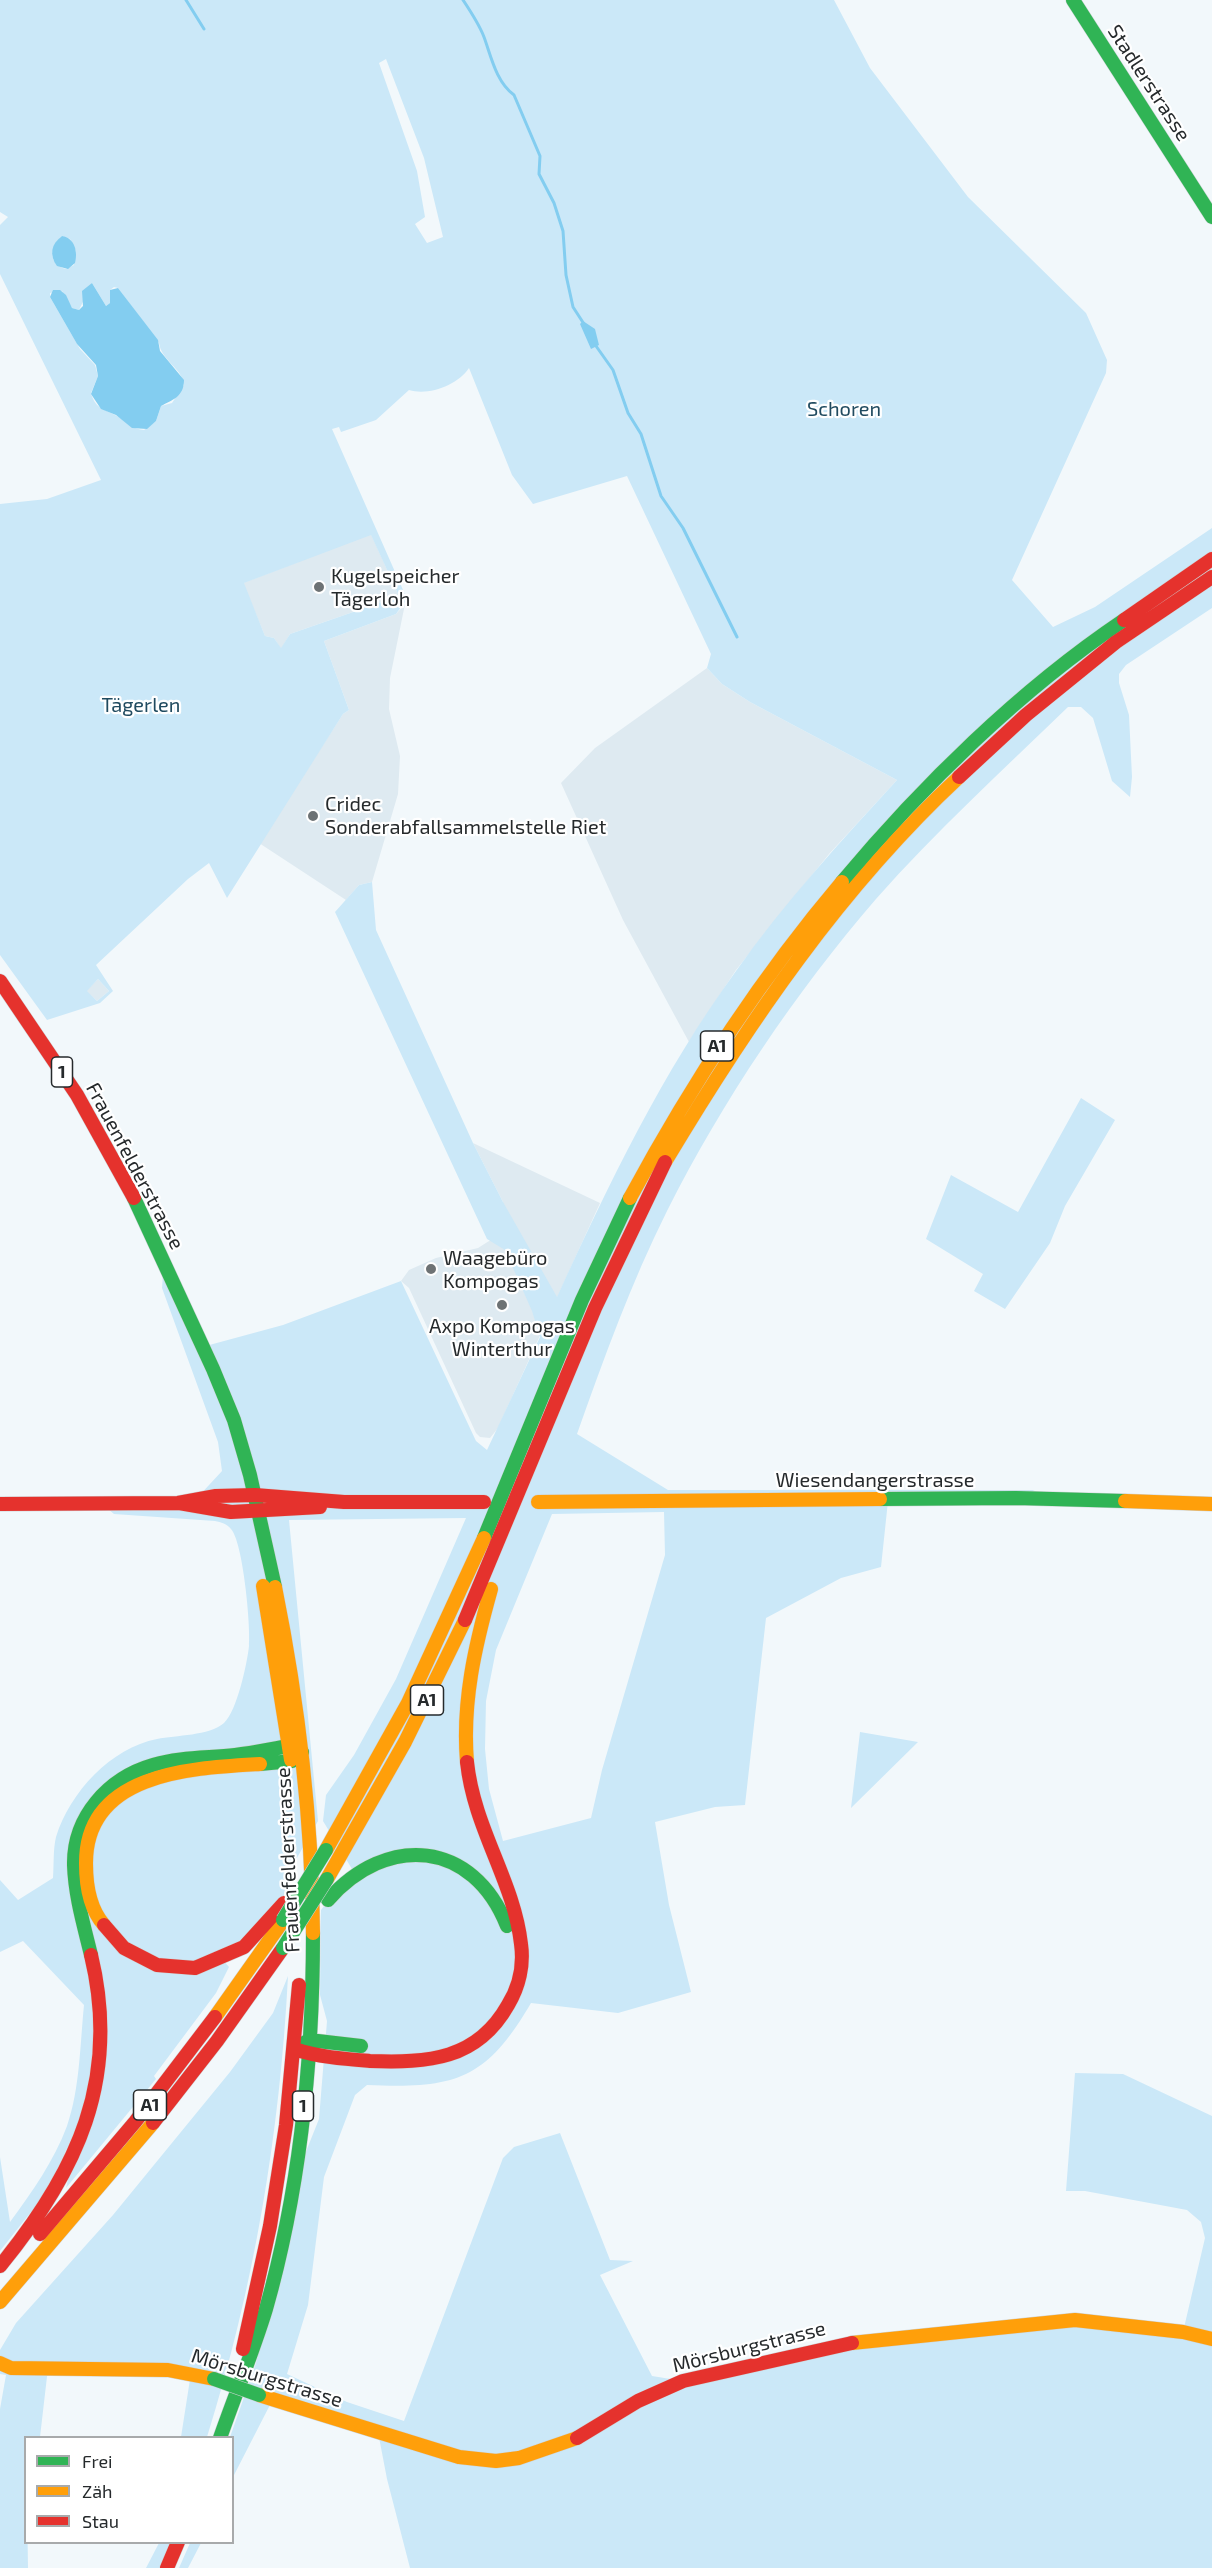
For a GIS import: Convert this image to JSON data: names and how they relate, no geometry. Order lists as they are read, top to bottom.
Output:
{
  "streets": {
    "main road": [
      "Stadlerstrasse",
      "A1",
      "1",
      "Frauenfelderstrasse",
      "Wiesendangerstrasse",
      "Mörsburgstrasse"
    ]
  },
  "parks": ["Schoren", "Tägerlen"],
  "places": [
    "Kugelspeicher Tägerloh",
    "Cridec Sonderabfallsammelstelle Riet",
    "Waagebüro Kompogas",
    "Axpo Kompogas Winterthur"
  ],
  "legend": ["Frei", "Zäh", "Stau"]
}
